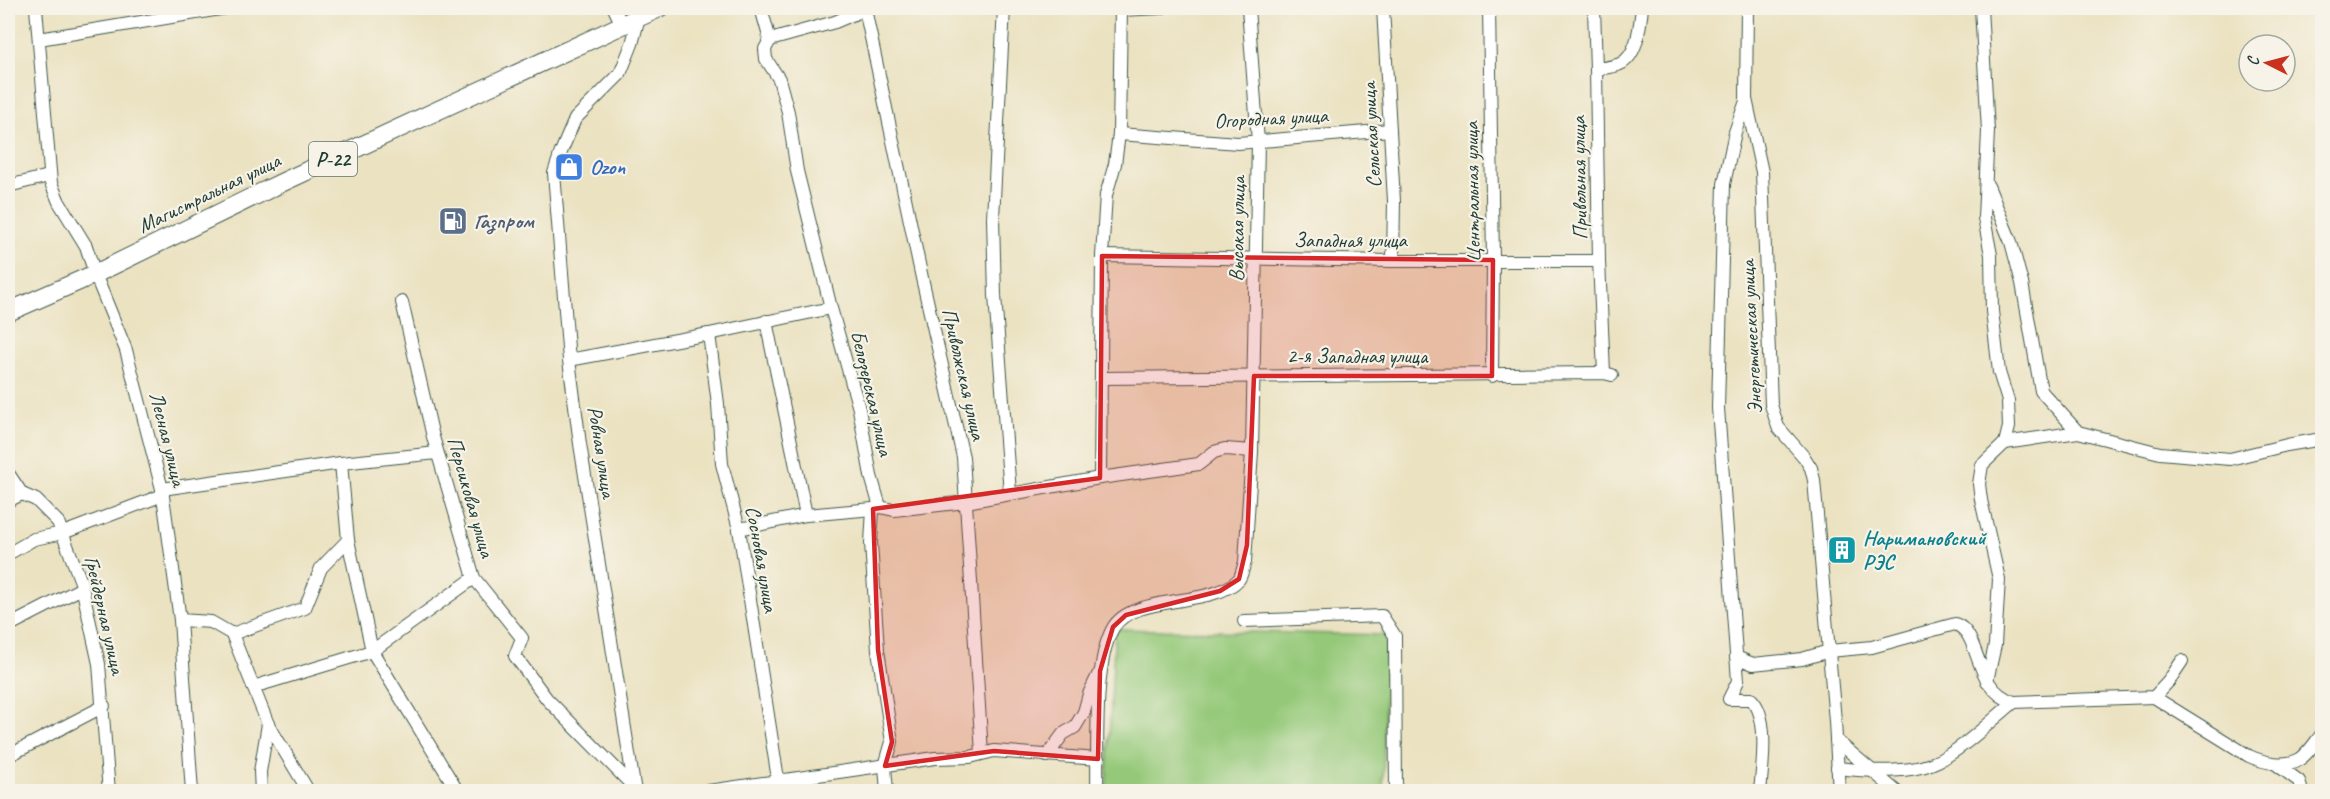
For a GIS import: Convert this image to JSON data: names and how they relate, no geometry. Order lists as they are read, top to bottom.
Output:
{
  "streets": {
    "highway": ["Р-22", "Магистральная улица"],
    "street": [
      "Огородная улица",
      "Сельская улица",
      "Привольная улица",
      "Центральная улица",
      "Высокая улица",
      "Западная улица",
      "Энергетическая улица",
      "2-я Западная улица",
      "Приволжская улица",
      "Белозерская улица",
      "Лесная улица",
      "Ровная улица",
      "Персиковая улица",
      "Сосновая улица",
      "Грейдерная улица"
    ]
  },
  "crossings": [
    ["Огородная улица", "Сельская улица"],
    ["Огородная улица", "Высокая улица"],
    ["Сельская улица", "Западная улица"],
    ["Привольная улица", "Западная улица"],
    ["Привольная улица", "2-я Западная улица"],
    ["Центральная улица", "Западная улица"],
    ["Центральная улица", "2-я Западная улица"],
    ["Магистральная улица", "Лесная улица"],
    ["Магистральная улица", "Ровная улица"],
    ["Высокая улица", "Западная улица"],
    ["Высокая улица", "2-я Западная улица"],
    ["Ровная улица", "Персиковая улица"]
  ],
  "places": {
    "shop": ["Ozon"],
    "fuel station": ["Газпром"],
    "building": ["Наримановский РЭС"]
  },
  "north": "left"
}
